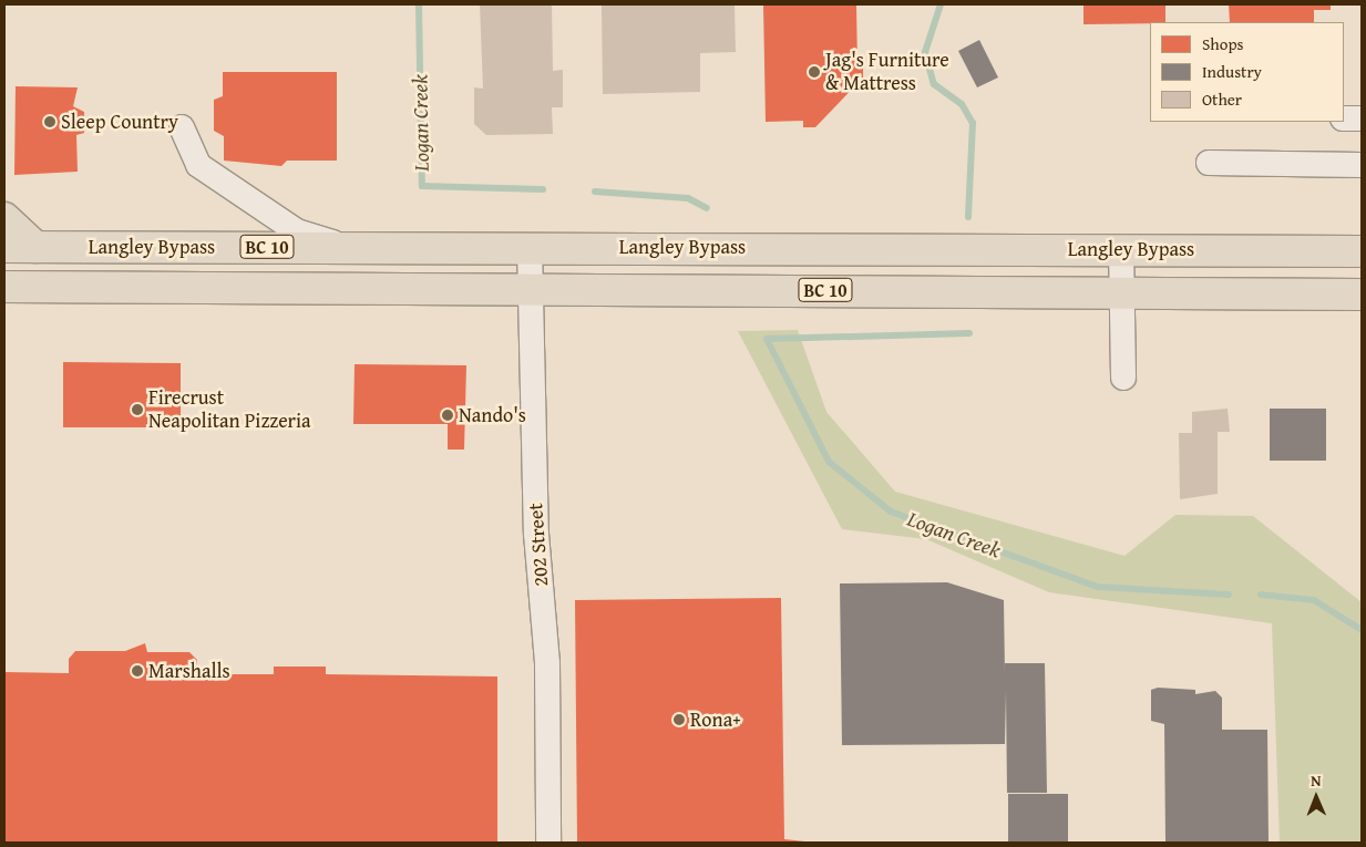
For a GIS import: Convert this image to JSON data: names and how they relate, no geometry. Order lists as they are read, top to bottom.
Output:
{
  "streets": {
    "highway": ["Langley Bypass", "BC 10"],
    "street": ["202 Street"]
  },
  "crossings": [
    ["Langley Bypass", "202 Street"]
  ],
  "water": ["Logan Creek"],
  "places": [
    "Jag's Furniture & Mattress",
    "Sleep Country",
    "Firecrust Neapolitan Pizzeria",
    "Nando's",
    "Marshalls",
    "Rona+"
  ],
  "legend": ["Shops", "Industry", "Other"],
  "north": "top"
}
